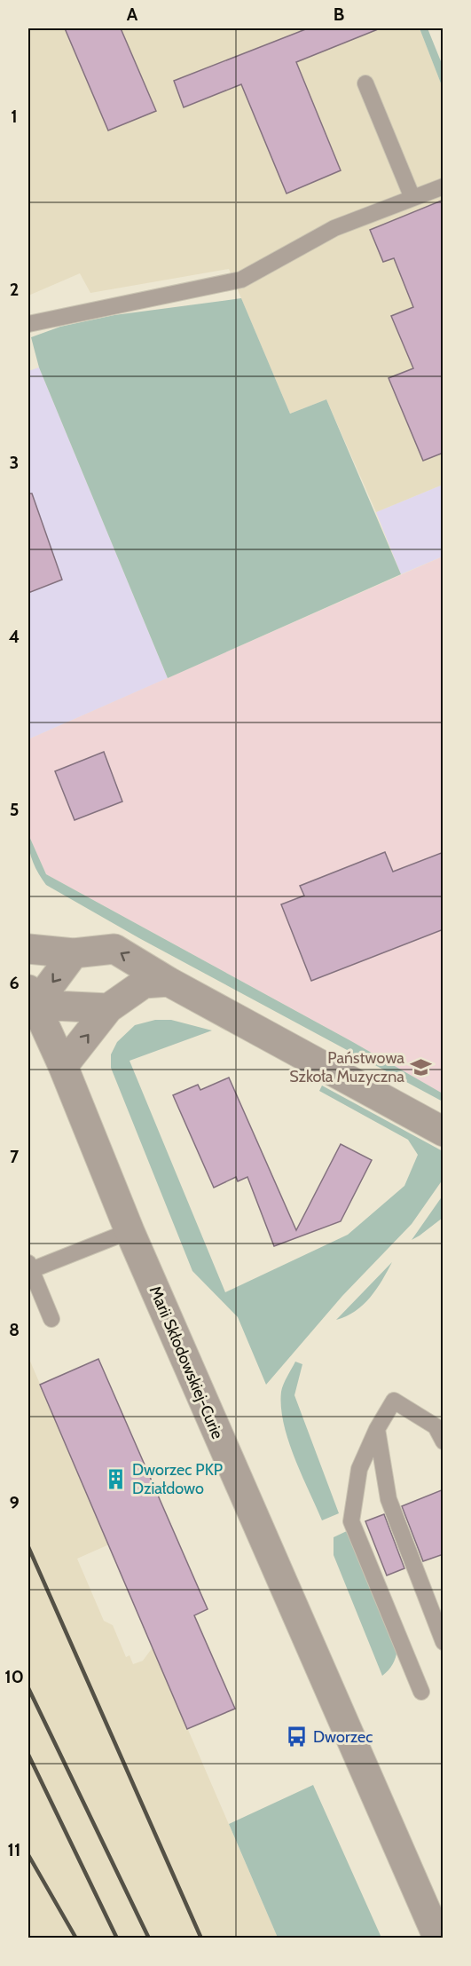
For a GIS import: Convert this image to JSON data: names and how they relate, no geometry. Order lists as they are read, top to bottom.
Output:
{
  "streets": {
    "street": ["Marii Skłodowskiej-Curie"]
  },
  "places": {
    "school or university": ["Państwowa Szkoła Muzyczna"],
    "building": ["Dworzec PKP Działdowo"],
    "bus stop": ["Dworzec"]
  },
  "grid": {
    "columns": ["A", "B"],
    "rows": [
      "1",
      "2",
      "3",
      "4",
      "5",
      "6",
      "7",
      "8",
      "9",
      "10",
      "11"
    ]
  }
}
